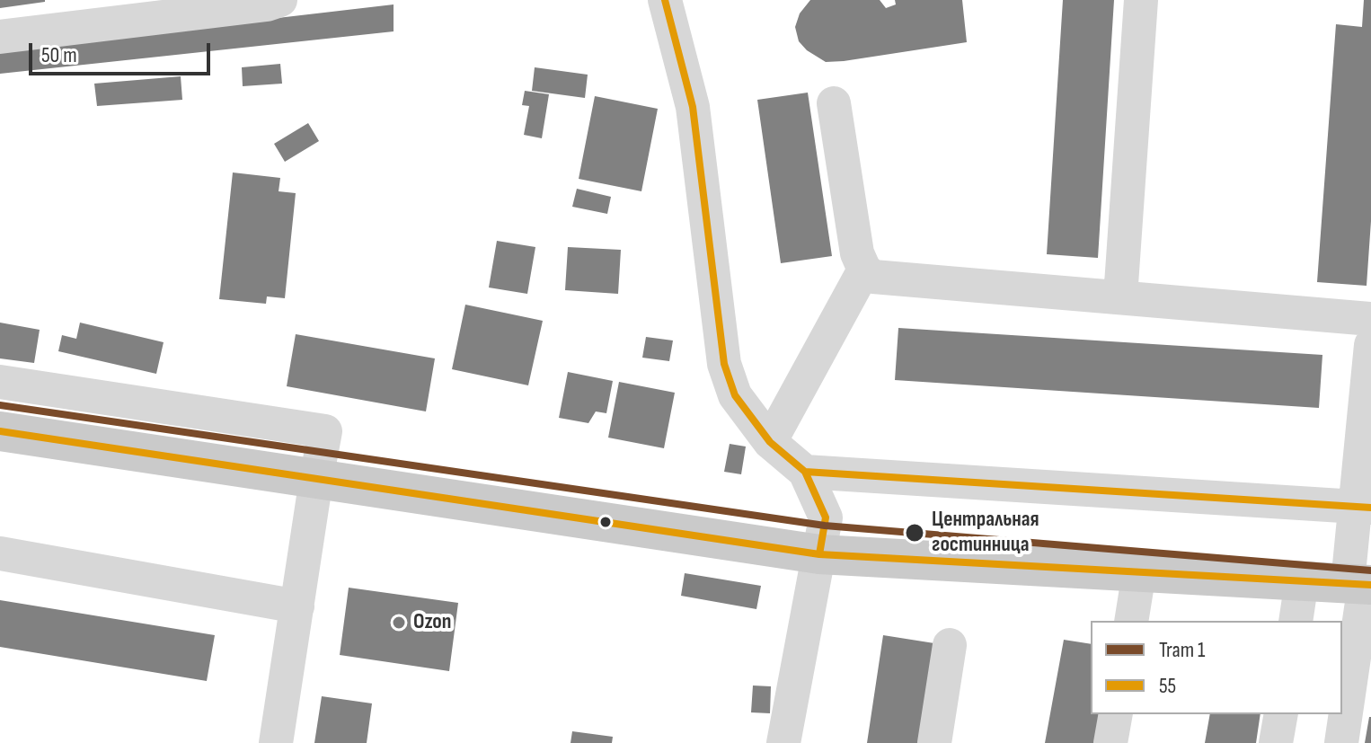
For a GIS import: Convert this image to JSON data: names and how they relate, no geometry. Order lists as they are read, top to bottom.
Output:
{
  "places": ["Центральная гостинница", "Ozon"],
  "lines": ["transit line 55", "tram line 1"],
  "legend": ["Tram 1", "55"],
  "scale_bar": "50 m"
}
